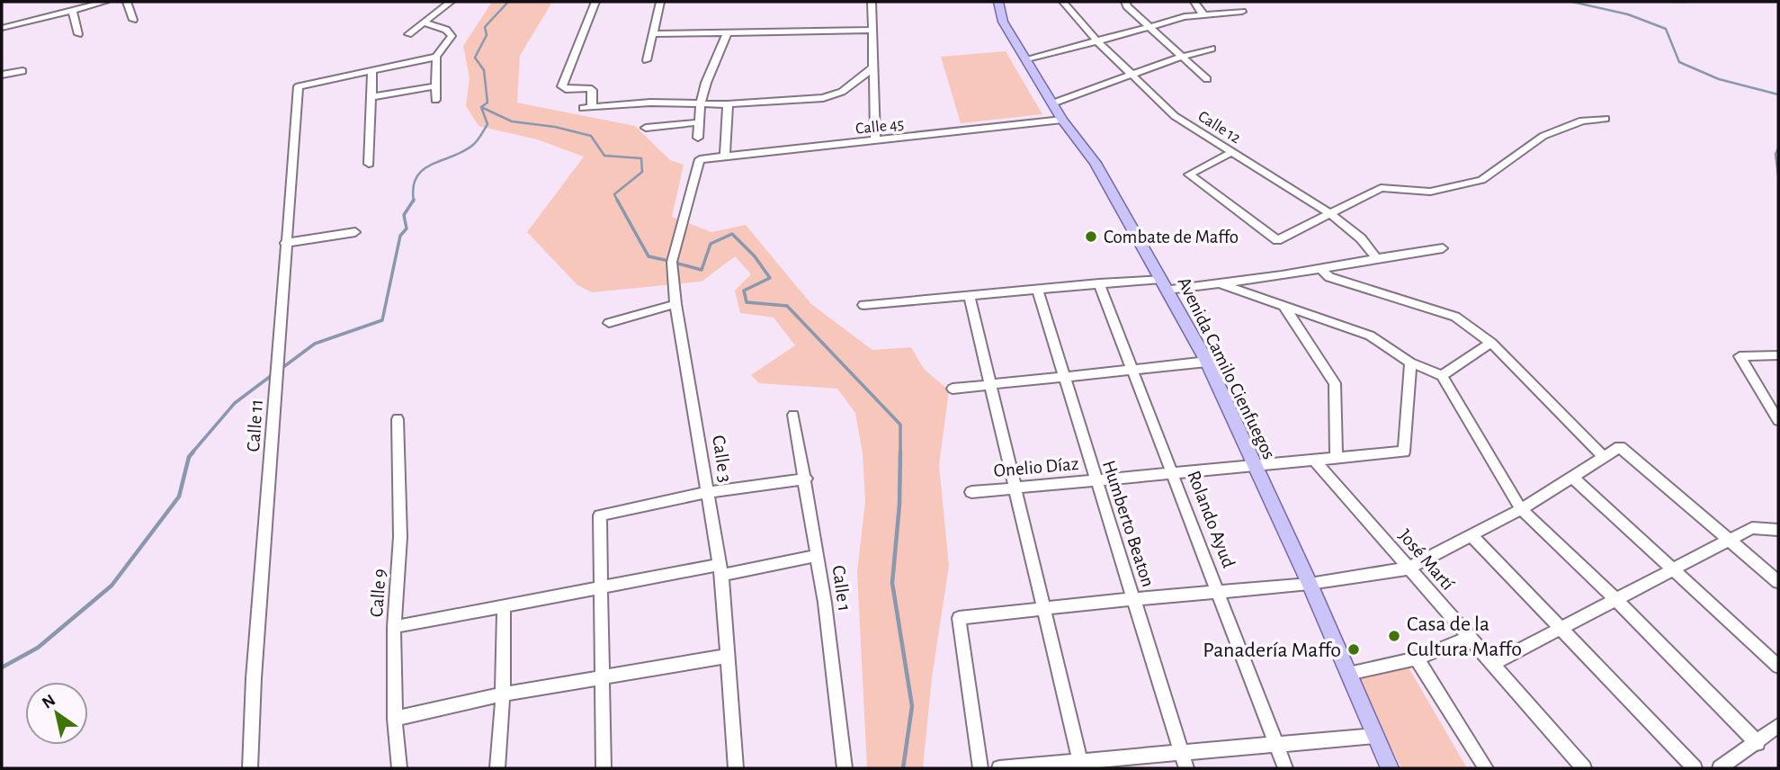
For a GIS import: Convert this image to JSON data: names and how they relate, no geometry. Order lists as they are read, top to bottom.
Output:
{
  "streets": {
    "main road": ["Avenida Camilo Cienfuegos"],
    "street": [
      "Calle 45",
      "Calle 12",
      "Calle 11",
      "Calle 3",
      "Onelio Díaz",
      "Rolando Ayud",
      "Humberto Beaton",
      "José Martí",
      "Calle 1",
      "Calle 9"
    ]
  },
  "crossings": [
    ["Calle 45", "Avenida Camilo Cienfuegos"],
    ["Calle 45", "Calle 3"],
    ["Avenida Camilo Cienfuegos", "Onelio Díaz"],
    ["Onelio Díaz", "Rolando Ayud"],
    ["Onelio Díaz", "Humberto Beaton"],
    ["Onelio Díaz", "José Martí"]
  ],
  "places": ["Combate de Maffo", "Casa de la Cultura Maffo", "Panadería Maffo"],
  "north": "top left"
}
